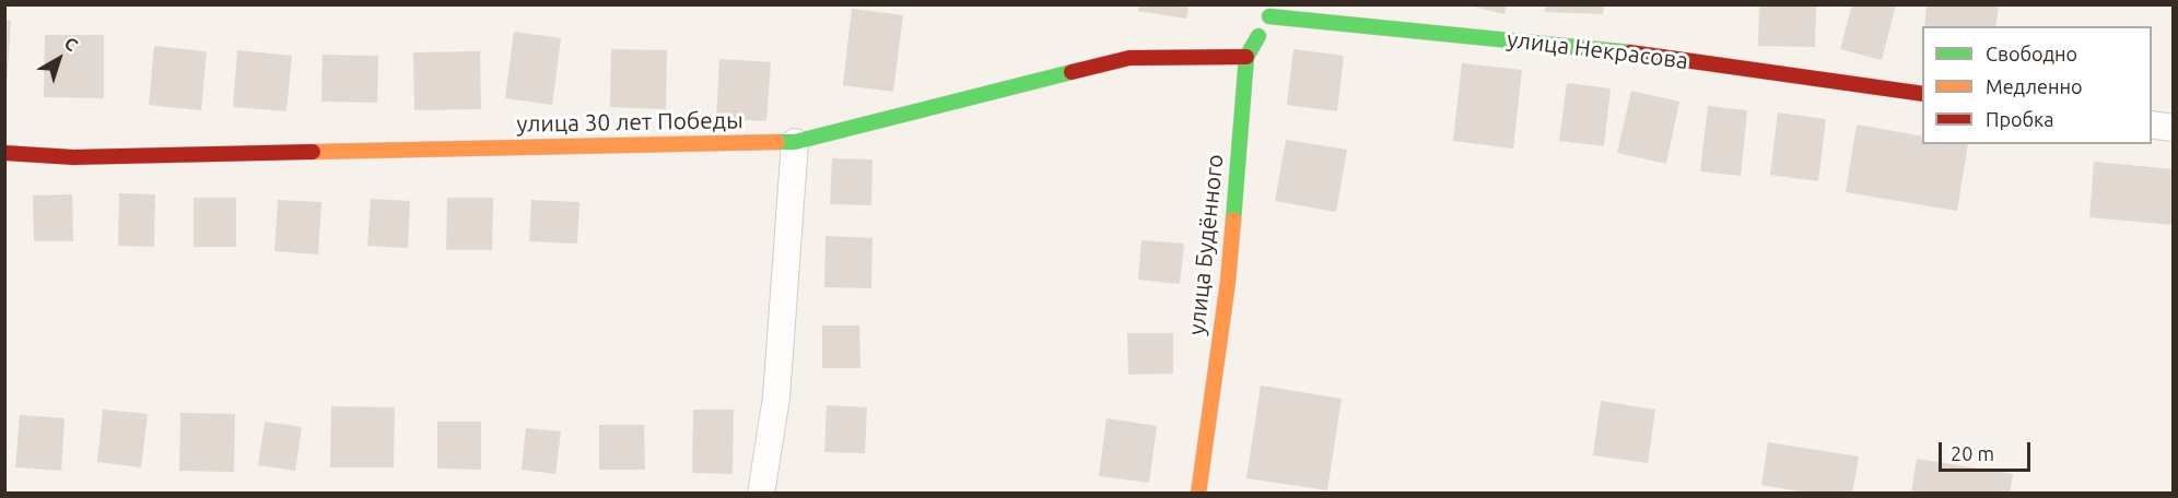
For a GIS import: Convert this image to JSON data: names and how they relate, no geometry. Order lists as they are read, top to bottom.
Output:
{
  "streets": {
    "street": ["улица Некрасова", "улица 30 лет Победы", "улица Будённого"]
  },
  "crossings": [
    ["улица Некрасова", "улица Будённого"],
    ["улица 30 лет Победы", "улица Будённого"]
  ],
  "legend": ["Свободно", "Медленно", "Пробка"],
  "scale_bar": "20 m",
  "north": "top right"
}
